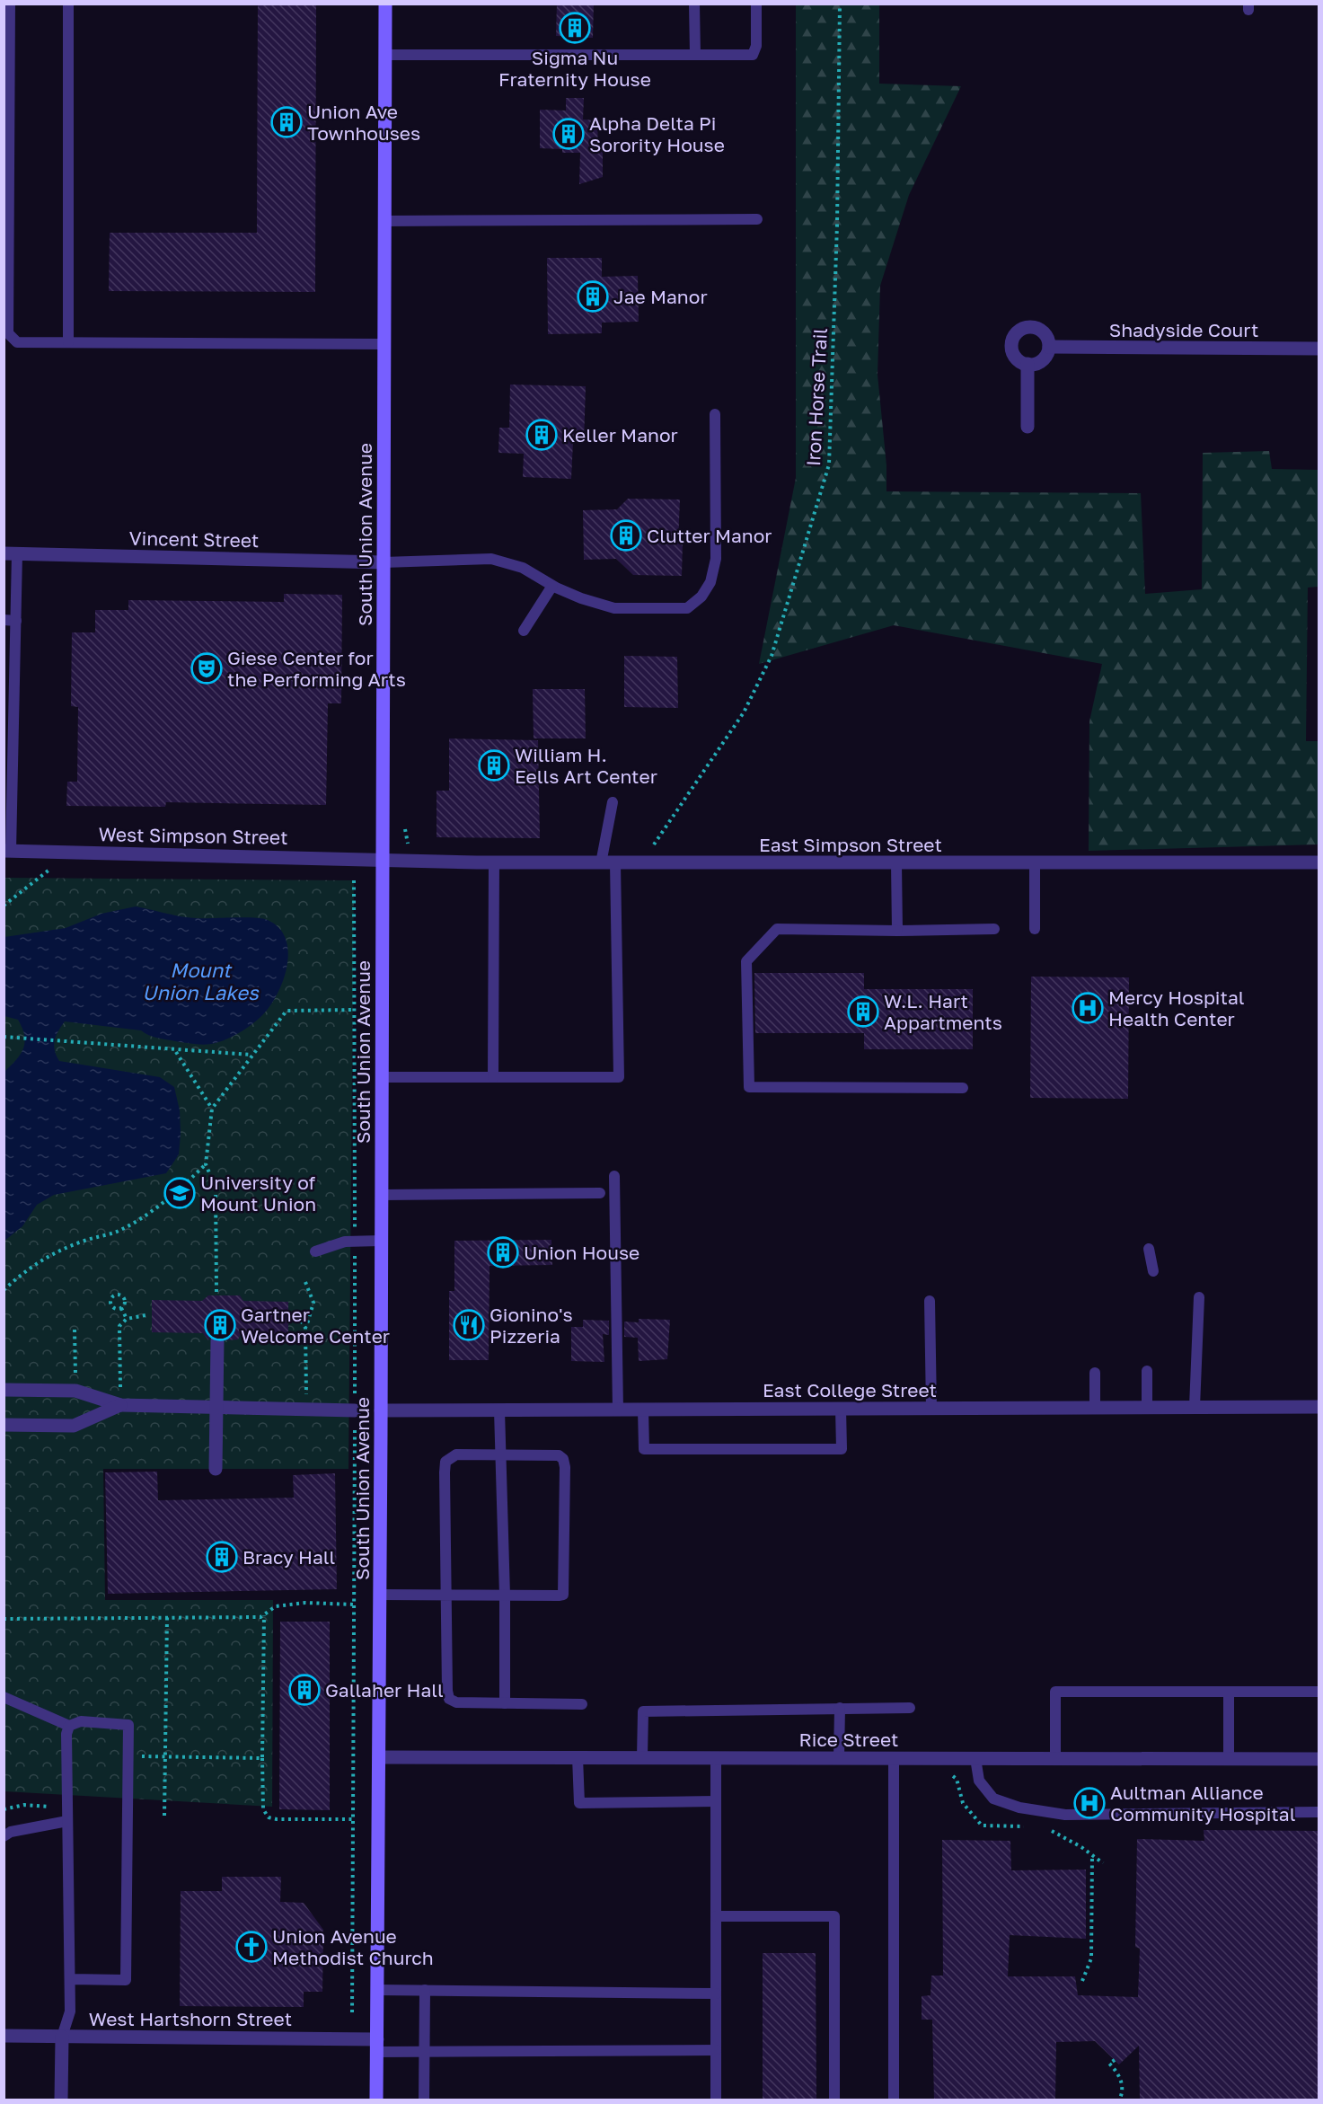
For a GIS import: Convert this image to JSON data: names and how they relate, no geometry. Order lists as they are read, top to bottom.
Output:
{
  "streets": {
    "main road": ["South Union Avenue"],
    "street": [
      "Shadyside Court",
      "Vincent Street",
      "West Simpson Street",
      "East Simpson Street",
      "East College Street",
      "Rice Street",
      "West Hartshorn Street"
    ],
    "path": ["Iron Horse Trail"]
  },
  "crossings": [
    ["South Union Avenue", "Vincent Street"],
    ["South Union Avenue", "West Simpson Street"],
    ["South Union Avenue", "East Simpson Street"],
    ["South Union Avenue", "East College Street"],
    ["South Union Avenue", "Rice Street"],
    ["South Union Avenue", "West Hartshorn Street"],
    ["West Simpson Street", "East Simpson Street"]
  ],
  "water": ["Mount Union Lakes"],
  "places": {
    "building": [
      "Sigma Nu Fraternity House",
      "Union Ave Townhouses",
      "Alpha Delta Pi Sorority House",
      "Jae Manor",
      "Keller Manor",
      "Clutter Manor",
      "William H. Eells Art Center",
      "W.L. Hart Appartments",
      "Union House",
      "Gartner Welcome Center",
      "Bracy Hall",
      "Gallaher Hall"
    ],
    "theatre": ["Giese Center for the Performing Arts"],
    "hospital": ["Mercy Hospital Health Center", "Aultman Alliance Community Hospital"],
    "school or university": ["University of Mount Union"],
    "restaurant": ["Gionino's Pizzeria"],
    "church": ["Union Avenue Methodist Church"]
  }
}
